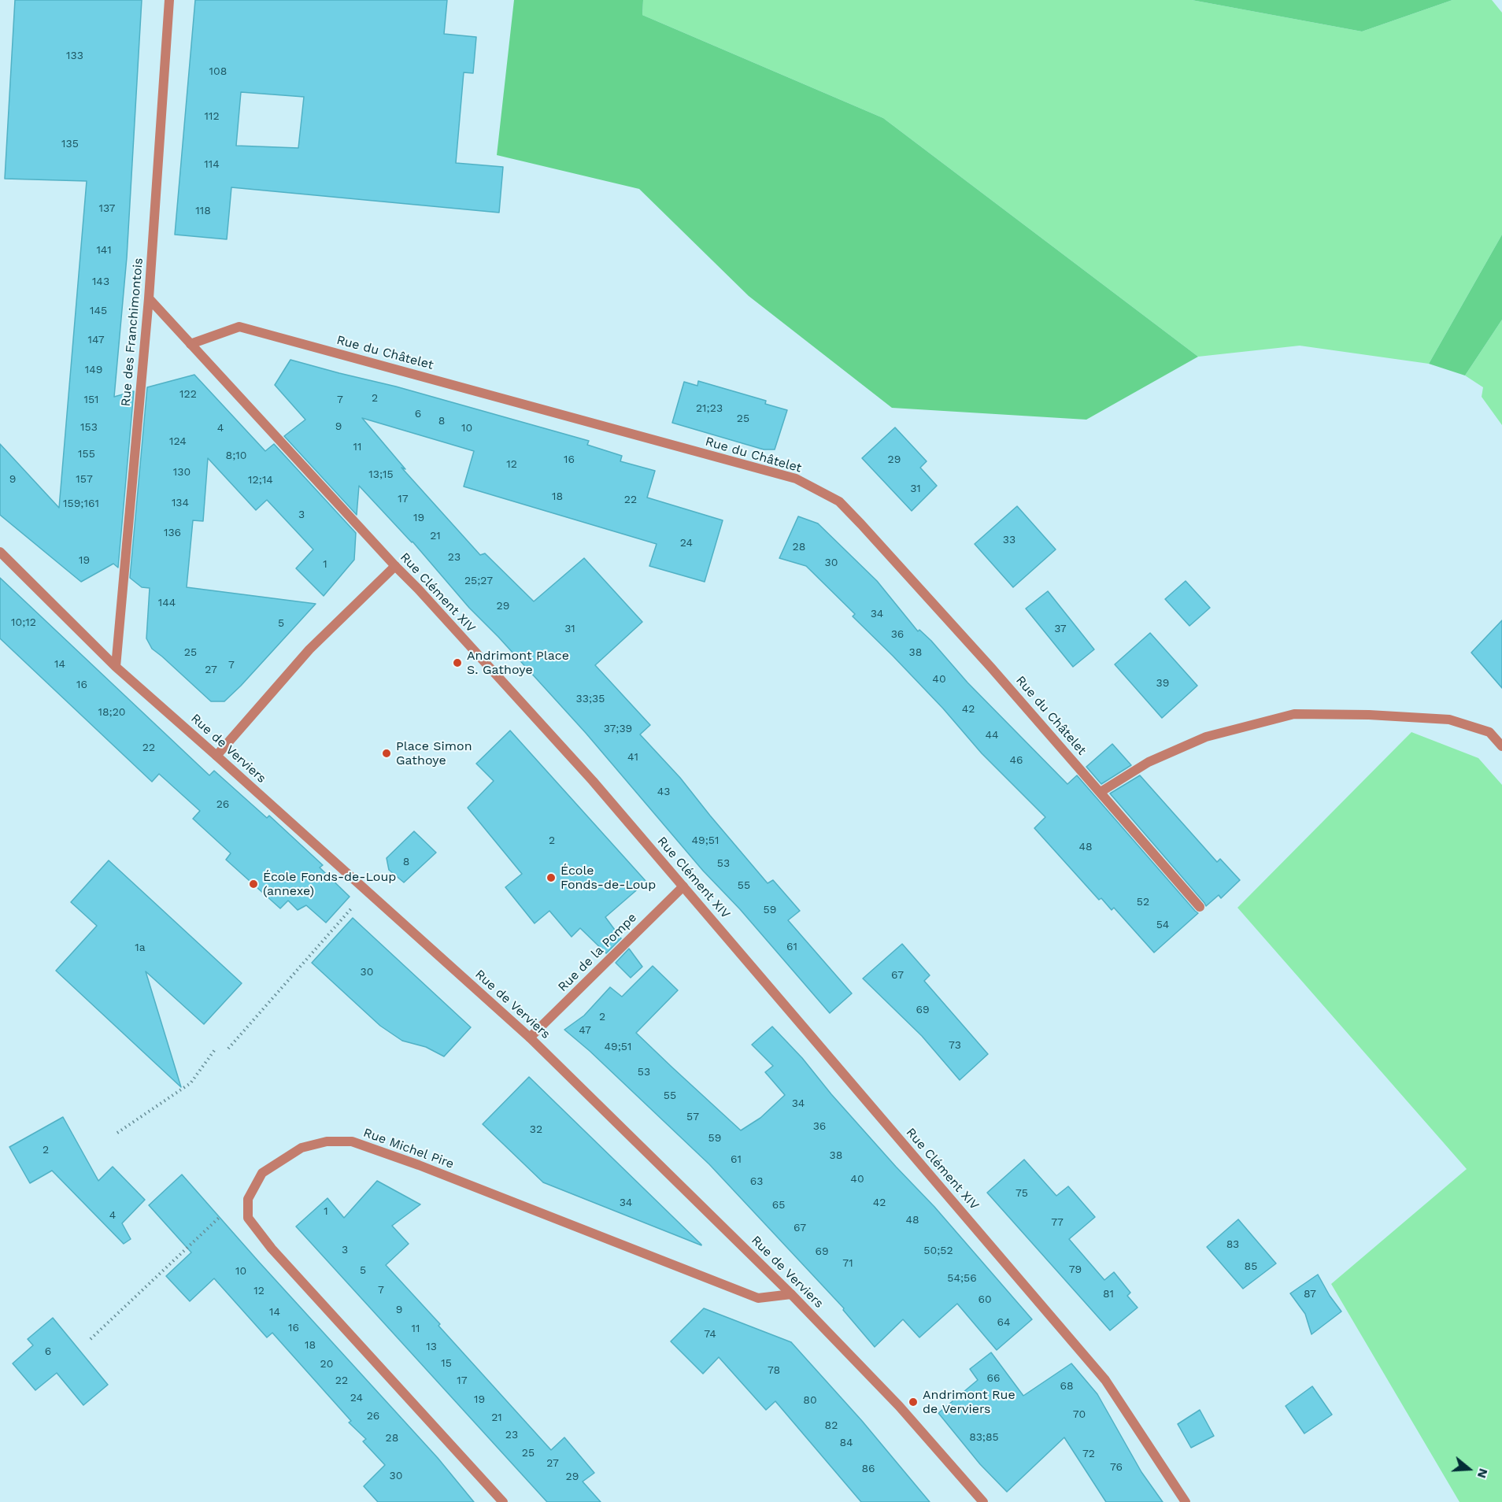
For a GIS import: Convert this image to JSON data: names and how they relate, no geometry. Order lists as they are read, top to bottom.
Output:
{
  "streets": {
    "street": [
      "Rue des Franchimontois",
      "Rue du Châtelet",
      "Rue Clément XIV",
      "Rue de Verviers",
      "Rue de la Pompe",
      "Rue Michel Pire"
    ]
  },
  "crossings": [
    ["Rue des Franchimontois", "Rue Clément XIV"],
    ["Rue des Franchimontois", "Rue de Verviers"],
    ["Rue du Châtelet", "Rue Clément XIV"],
    ["Rue Clément XIV", "Rue de la Pompe"],
    ["Rue de Verviers", "Rue de la Pompe"],
    ["Rue de Verviers", "Rue Michel Pire"]
  ],
  "places": [
    "Andrimont Place S. Gathoye",
    "Place Simon Gathoye",
    "École Fonds-de-Loup",
    "École Fonds-de-Loup (annexe)",
    "Andrimont Rue de Verviers"
  ],
  "house_numbers": [
    "133",
    "108",
    "112",
    "135",
    "114",
    "137",
    "118",
    "141",
    "143",
    "145",
    "147",
    "149",
    "122",
    "2",
    "151",
    "7",
    "21;23",
    "6",
    "25",
    "8",
    "9",
    "153",
    "4",
    "10",
    "124",
    "11",
    "155",
    "8;10",
    "16",
    "29",
    "12",
    "130",
    "13;15",
    "9",
    "157",
    "12;14",
    "31",
    "18",
    "17",
    "22",
    "134",
    "159;161",
    "3",
    "19",
    "136",
    "21",
    "33",
    "24",
    "28",
    "23",
    "19",
    "30",
    "1",
    "25;27",
    "144",
    "29",
    "34",
    "10;12",
    "5",
    "31",
    "37",
    "36",
    "25",
    "38",
    "14",
    "7",
    "27",
    "40",
    "39",
    "16",
    "33;35",
    "42",
    "18;20",
    "37;39",
    "44",
    "22",
    "41",
    "46",
    "43",
    "26",
    "2",
    "49;51",
    "48",
    "8",
    "53",
    "55",
    "52",
    "59",
    "54",
    "61",
    "1a",
    "30",
    "67",
    "69",
    "2",
    "47",
    "73",
    "49;51",
    "53",
    "55",
    "34",
    "57",
    "36",
    "32",
    "59",
    "2",
    "38",
    "61",
    "40",
    "63",
    "75",
    "34",
    "42",
    "65",
    "1",
    "4",
    "48",
    "77",
    "67",
    "83",
    "3",
    "50;52",
    "69",
    "71",
    "85",
    "79",
    "5",
    "10",
    "54;56",
    "7",
    "12",
    "81",
    "87",
    "60",
    "9",
    "14",
    "64",
    "16",
    "11",
    "74",
    "18",
    "13",
    "6",
    "15",
    "20",
    "78",
    "66",
    "22",
    "17",
    "68",
    "24",
    "19",
    "80",
    "70",
    "26",
    "21",
    "82",
    "23",
    "83;85",
    "28",
    "84",
    "25",
    "72",
    "27",
    "76",
    "86",
    "30",
    "29"
  ],
  "north": "right"
}
